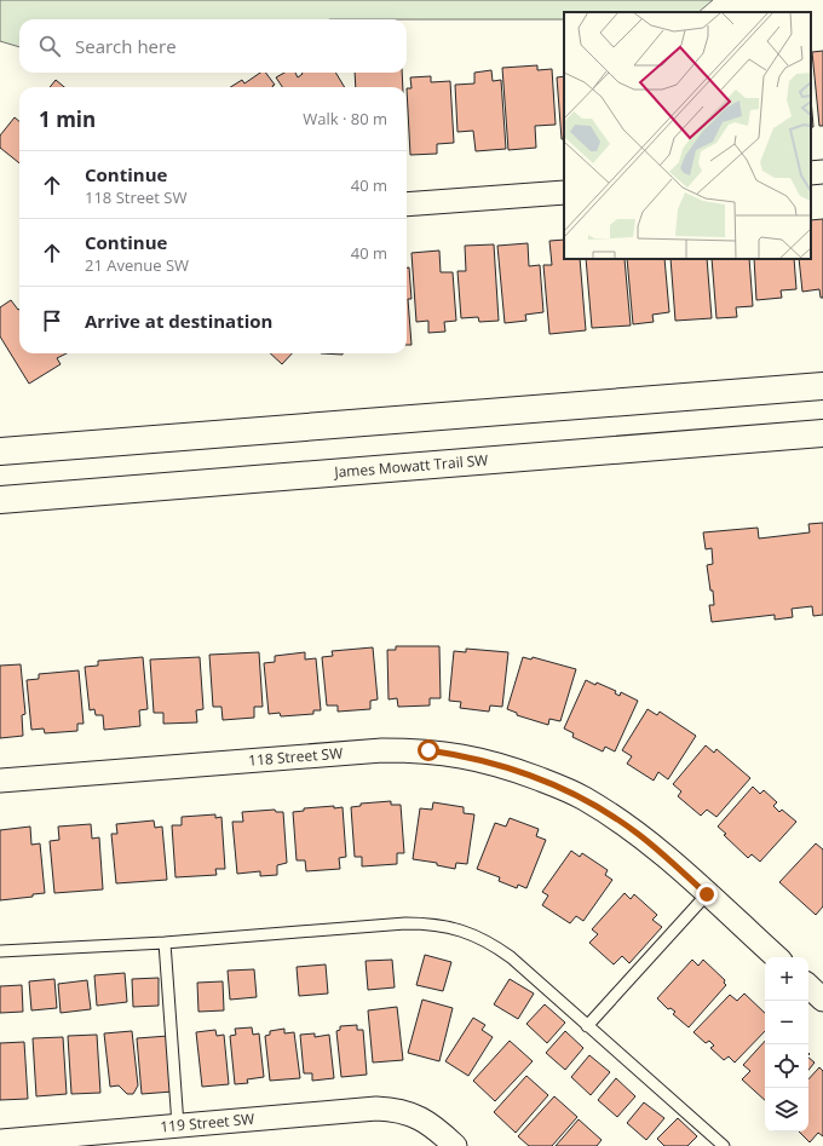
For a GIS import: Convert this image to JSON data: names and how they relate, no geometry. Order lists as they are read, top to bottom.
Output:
{
  "streets": {
    "main road": ["James Mowatt Trail SW"],
    "street": ["118 Street SW", "119 Street SW"]
  },
  "page": {
    "search": "Search here",
    "heading": ["1 min", "Walk · 80 m"],
    "list": [
      ["Continue", "118 Street SW", "40 m"],
      ["Continue", "21 Avenue SW", "40 m"],
      "Arrive at destination"
    ],
    "map_buttons": ["+", "−"]
  }
}
